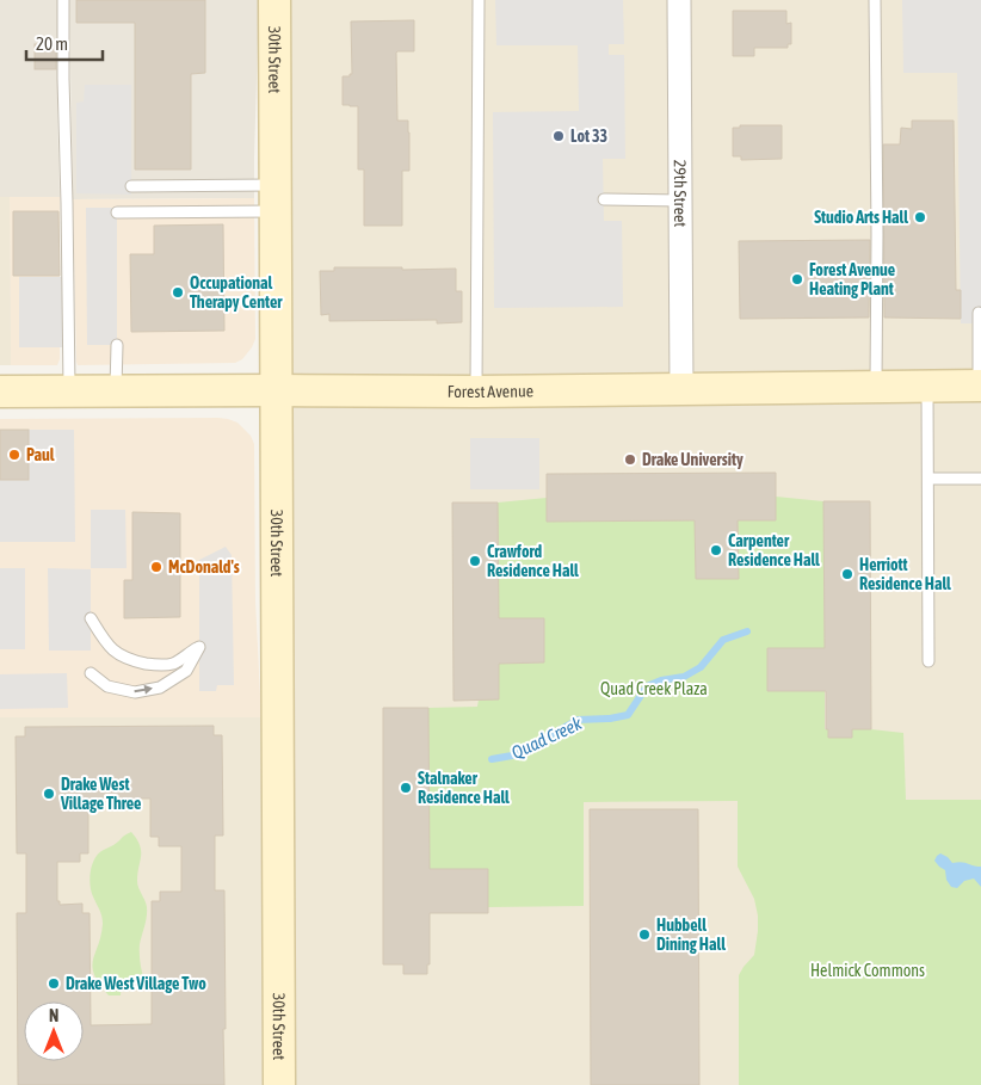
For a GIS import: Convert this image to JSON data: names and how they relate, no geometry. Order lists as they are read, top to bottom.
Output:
{
  "streets": {
    "main road": ["30th Street", "Forest Avenue"],
    "street": ["29th Street"]
  },
  "crossings": [
    ["30th Street", "Forest Avenue"],
    ["29th Street", "Forest Avenue"]
  ],
  "water": ["Quad Creek"],
  "parks": ["Quad Creek Plaza", "Helmick Commons"],
  "places": [
    "Lot 33",
    "Studio Arts Hall",
    "Forest Avenue Heating Plant",
    "Occupational Therapy Center",
    "Paul",
    "Drake University",
    "Carpenter Residence Hall",
    "Crawford Residence Hall",
    "McDonald's",
    "Herriott Residence Hall",
    "Stalnaker Residence Hall",
    "Drake West Village Three",
    "Hubbell Dining Hall",
    "Drake West Village Two"
  ],
  "scale_bar": "20 m",
  "north": "top"
}
